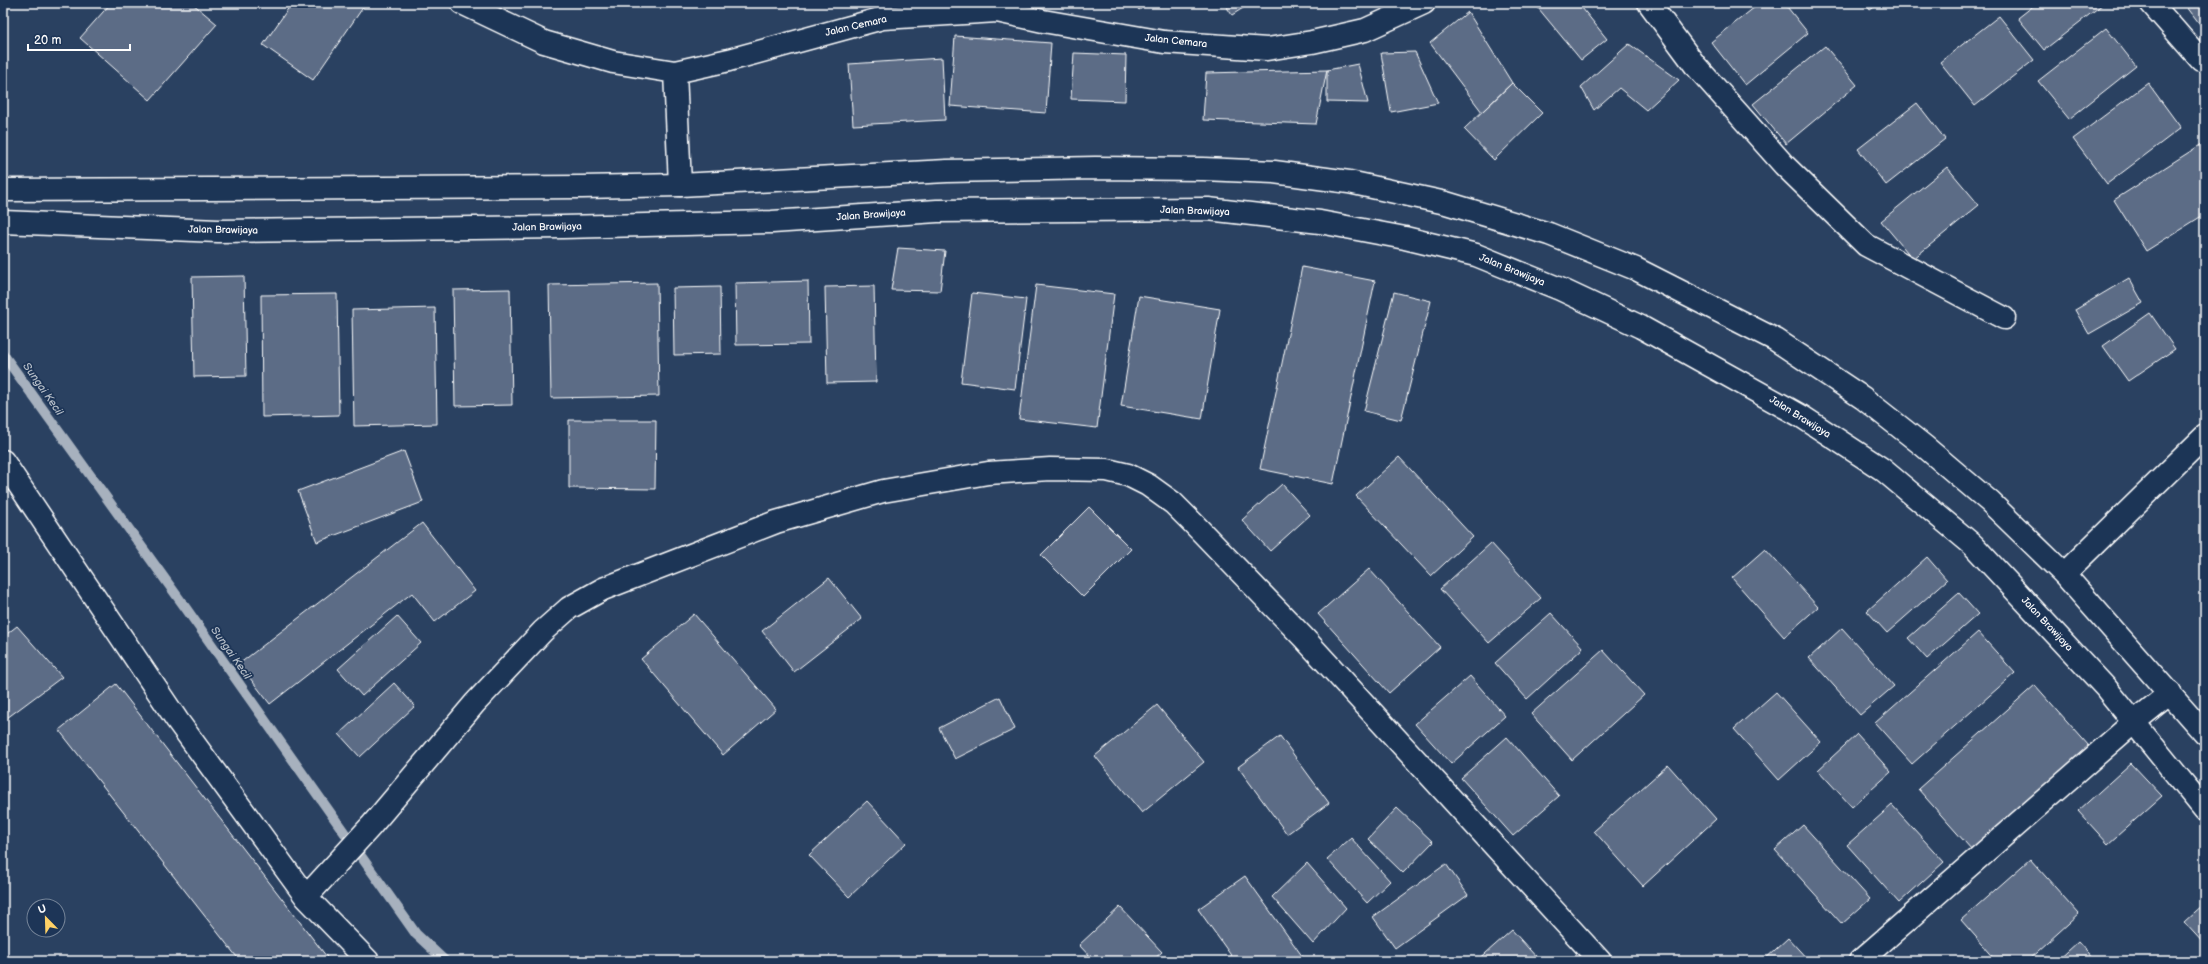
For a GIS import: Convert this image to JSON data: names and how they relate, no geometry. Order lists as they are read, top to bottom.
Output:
{
  "streets": {
    "main road": ["Jalan Cemara", "Jalan Brawijaya"]
  },
  "water": ["Sungai Kecil"],
  "scale_bar": "20 m",
  "north": "top left"
}
